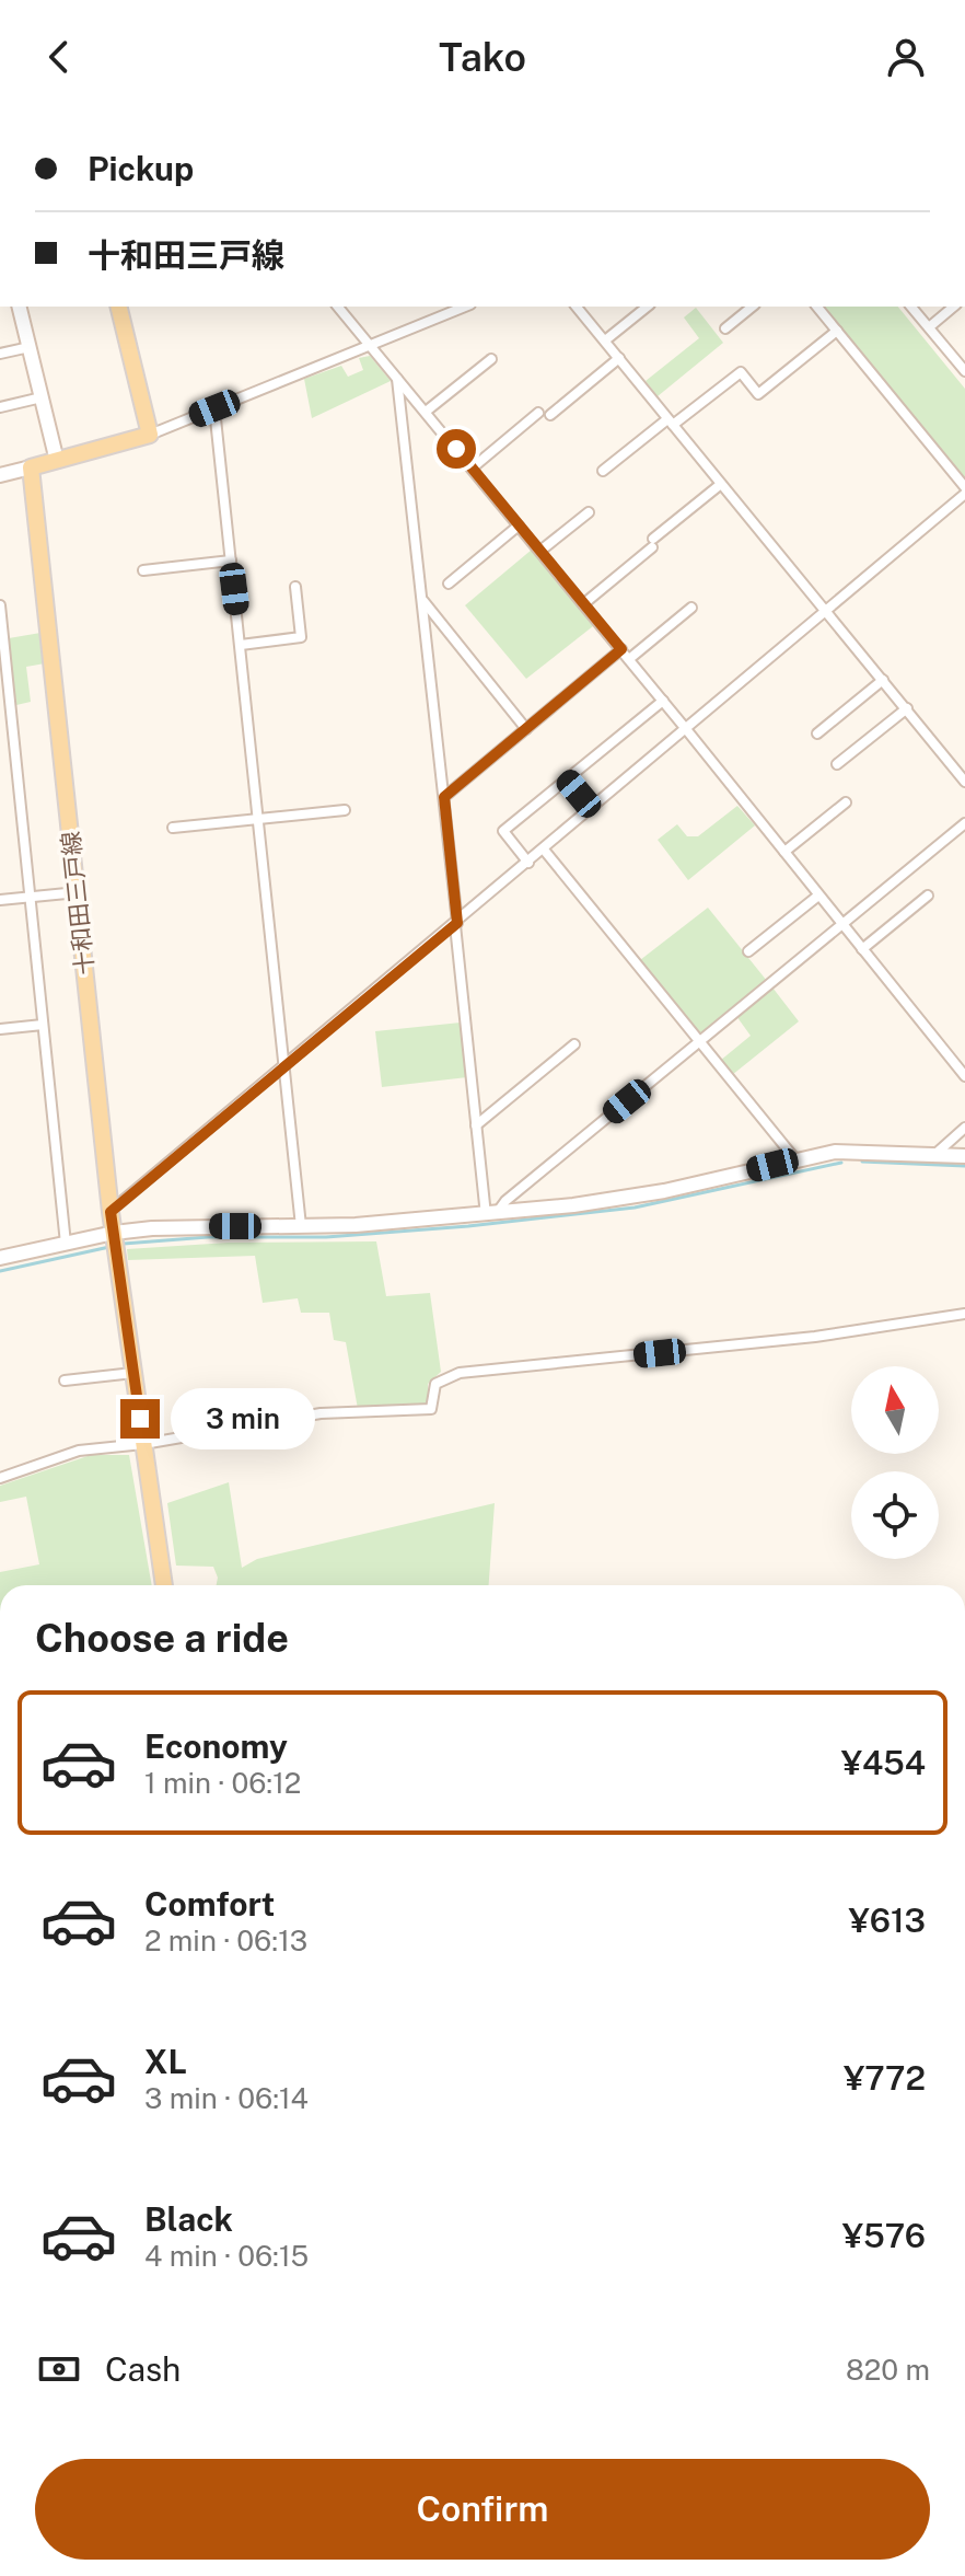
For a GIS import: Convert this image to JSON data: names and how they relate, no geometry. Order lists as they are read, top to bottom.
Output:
{
  "streets": {
    "main road": ["十和田三戸線"]
  },
  "north": "top",
  "page": {
    "header": "Tako",
    "banner": ["Pickup", "十和田三戸線"],
    "bubble": "3 min",
    "heading": "Choose a ride",
    "list": [
      {
        "name": "Economy",
        "note": "1 min · 06:12",
        "value": "¥454"
      },
      {
        "name": "Comfort",
        "note": "2 min · 06:13",
        "value": "¥613"
      },
      {
        "name": "XL",
        "note": "3 min · 06:14",
        "value": "¥772"
      },
      {
        "name": "Black",
        "note": "4 min · 06:15",
        "value": "¥576"
      }
    ],
    "pay": ["Cash", "820 m"],
    "buttons": "Confirm"
  }
}
